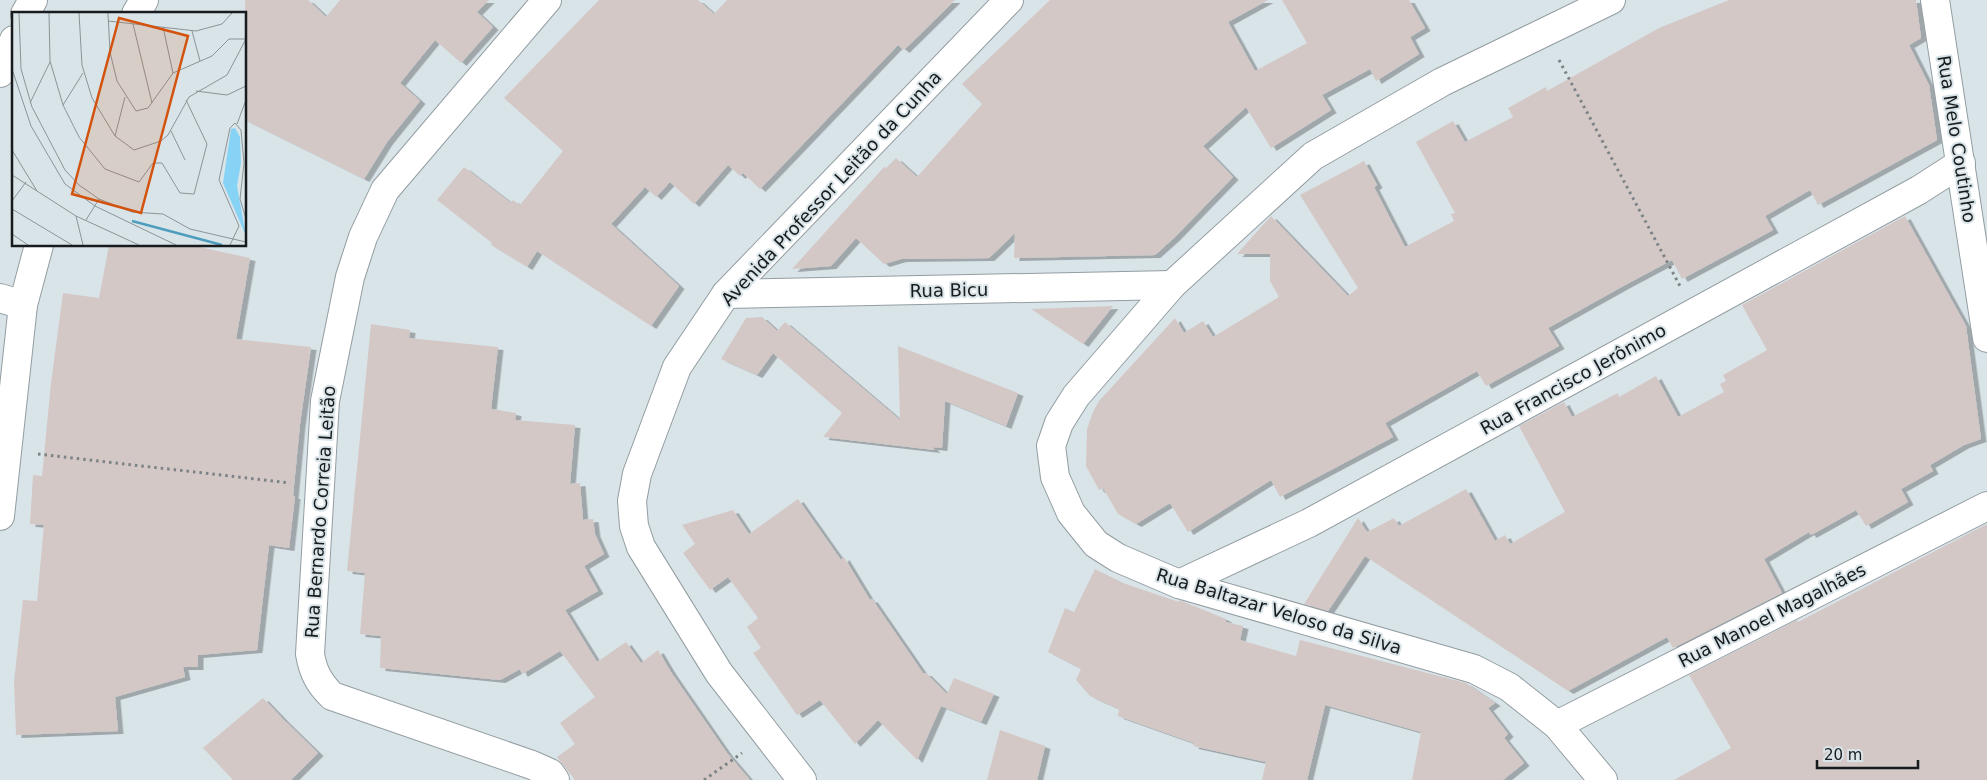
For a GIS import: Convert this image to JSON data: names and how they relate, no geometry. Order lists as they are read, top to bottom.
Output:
{
  "streets": {
    "street": [
      "Rua Melo Coutinho",
      "Avenida Professor Leitão da Cunha",
      "Rua Bicu",
      "Rua Francisco Jerônimo",
      "Rua Bernardo Correia Leitão",
      "Rua Baltazar Veloso da Silva",
      "Rua Manoel Magalhães"
    ]
  },
  "crossings": [
    ["Rua Melo Coutinho", "Rua Francisco Jerônimo"],
    ["Avenida Professor Leitão da Cunha", "Rua Bicu"],
    ["Rua Bicu", "Rua Baltazar Veloso da Silva"],
    ["Rua Francisco Jerônimo", "Rua Baltazar Veloso da Silva"],
    ["Rua Baltazar Veloso da Silva", "Rua Manoel Magalhães"]
  ],
  "scale_bar": "20 m"
}
